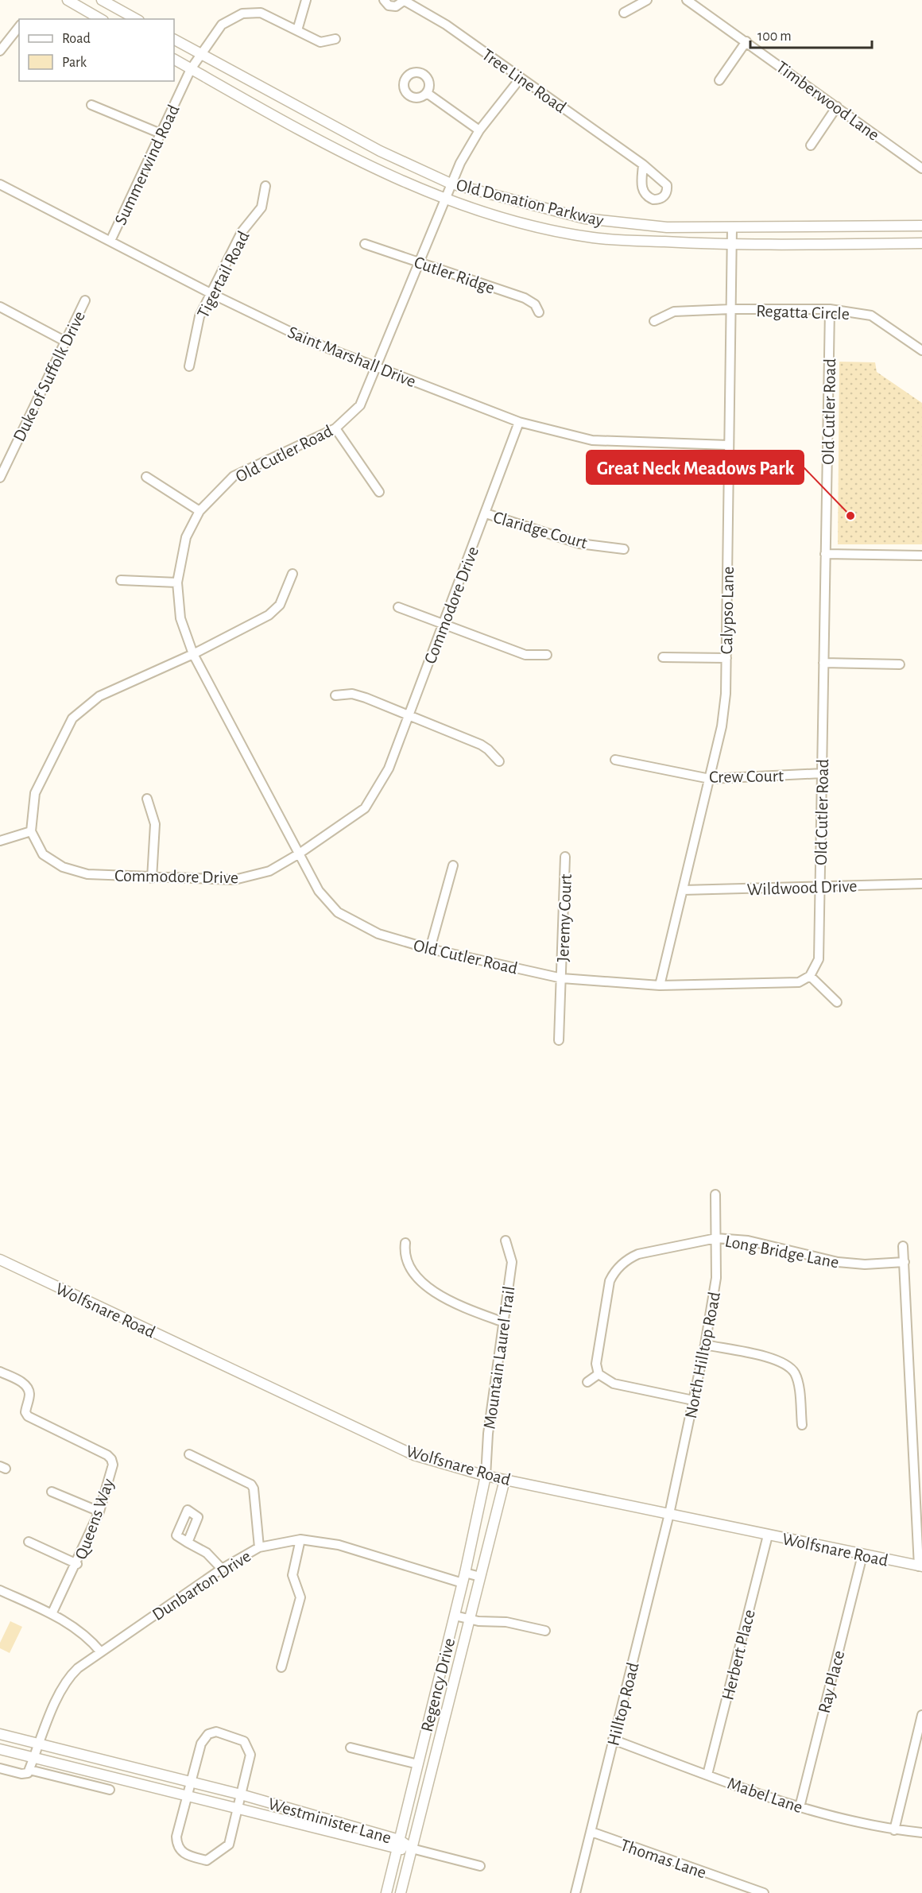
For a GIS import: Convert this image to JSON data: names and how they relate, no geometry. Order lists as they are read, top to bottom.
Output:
{
  "streets": {
    "street": [
      "Tree Line Road",
      "Timberwood Lane",
      "Summerwind Road",
      "Old Donation Parkway",
      "Tigertail Road",
      "Cutler Ridge",
      "Regatta Circle",
      "Saint Marshall Drive",
      "Duke of Suffolk Drive",
      "Old Cutler Road",
      "Claridge Court",
      "Commodore Drive",
      "Calypso Lane",
      "Crew Court",
      "Wildwood Drive",
      "Jeremy Court",
      "Long Bridge Lane",
      "Wolfsnare Road",
      "North Hilltop Road",
      "Mountain Laurel Trail",
      "Queens Way",
      "Dunbarton Drive",
      "Herbert Place",
      "Ray Place",
      "Regency Drive",
      "Hilltop Road",
      "Mabel Lane",
      "Westminister Lane",
      "Thomas Lane"
    ]
  },
  "crossings": [
    ["Tree Line Road", "Old Cutler Road"],
    ["Summerwind Road", "Old Donation Parkway"],
    ["Summerwind Road", "Saint Marshall Drive"],
    ["Old Donation Parkway", "Old Cutler Road"],
    ["Old Donation Parkway", "Calypso Lane"],
    ["Tigertail Road", "Saint Marshall Drive"],
    ["Cutler Ridge", "Old Cutler Road"],
    ["Regatta Circle", "Old Cutler Road"],
    ["Regatta Circle", "Calypso Lane"],
    ["Saint Marshall Drive", "Old Cutler Road"],
    ["Saint Marshall Drive", "Commodore Drive"],
    ["Saint Marshall Drive", "Calypso Lane"],
    ["Old Cutler Road", "Commodore Drive"],
    ["Old Cutler Road", "Calypso Lane"],
    ["Old Cutler Road", "Crew Court"],
    ["Old Cutler Road", "Wildwood Drive"],
    ["Old Cutler Road", "Jeremy Court"],
    ["Claridge Court", "Commodore Drive"],
    ["Calypso Lane", "Crew Court"],
    ["Calypso Lane", "Wildwood Drive"],
    ["Long Bridge Lane", "North Hilltop Road"],
    ["Wolfsnare Road", "North Hilltop Road"],
    ["Wolfsnare Road", "Mountain Laurel Trail"],
    ["Wolfsnare Road", "Herbert Place"],
    ["Wolfsnare Road", "Ray Place"],
    ["Wolfsnare Road", "Regency Drive"],
    ["Wolfsnare Road", "Hilltop Road"],
    ["North Hilltop Road", "Hilltop Road"],
    ["Mountain Laurel Trail", "Regency Drive"],
    ["Dunbarton Drive", "Regency Drive"],
    ["Dunbarton Drive", "Westminister Lane"],
    ["Herbert Place", "Mabel Lane"],
    ["Ray Place", "Mabel Lane"],
    ["Regency Drive", "Westminister Lane"],
    ["Hilltop Road", "Mabel Lane"],
    ["Hilltop Road", "Thomas Lane"]
  ],
  "places": ["Great Neck Meadows Park"],
  "legend": ["Road", "Park"],
  "scale_bar": "100 m"
}
